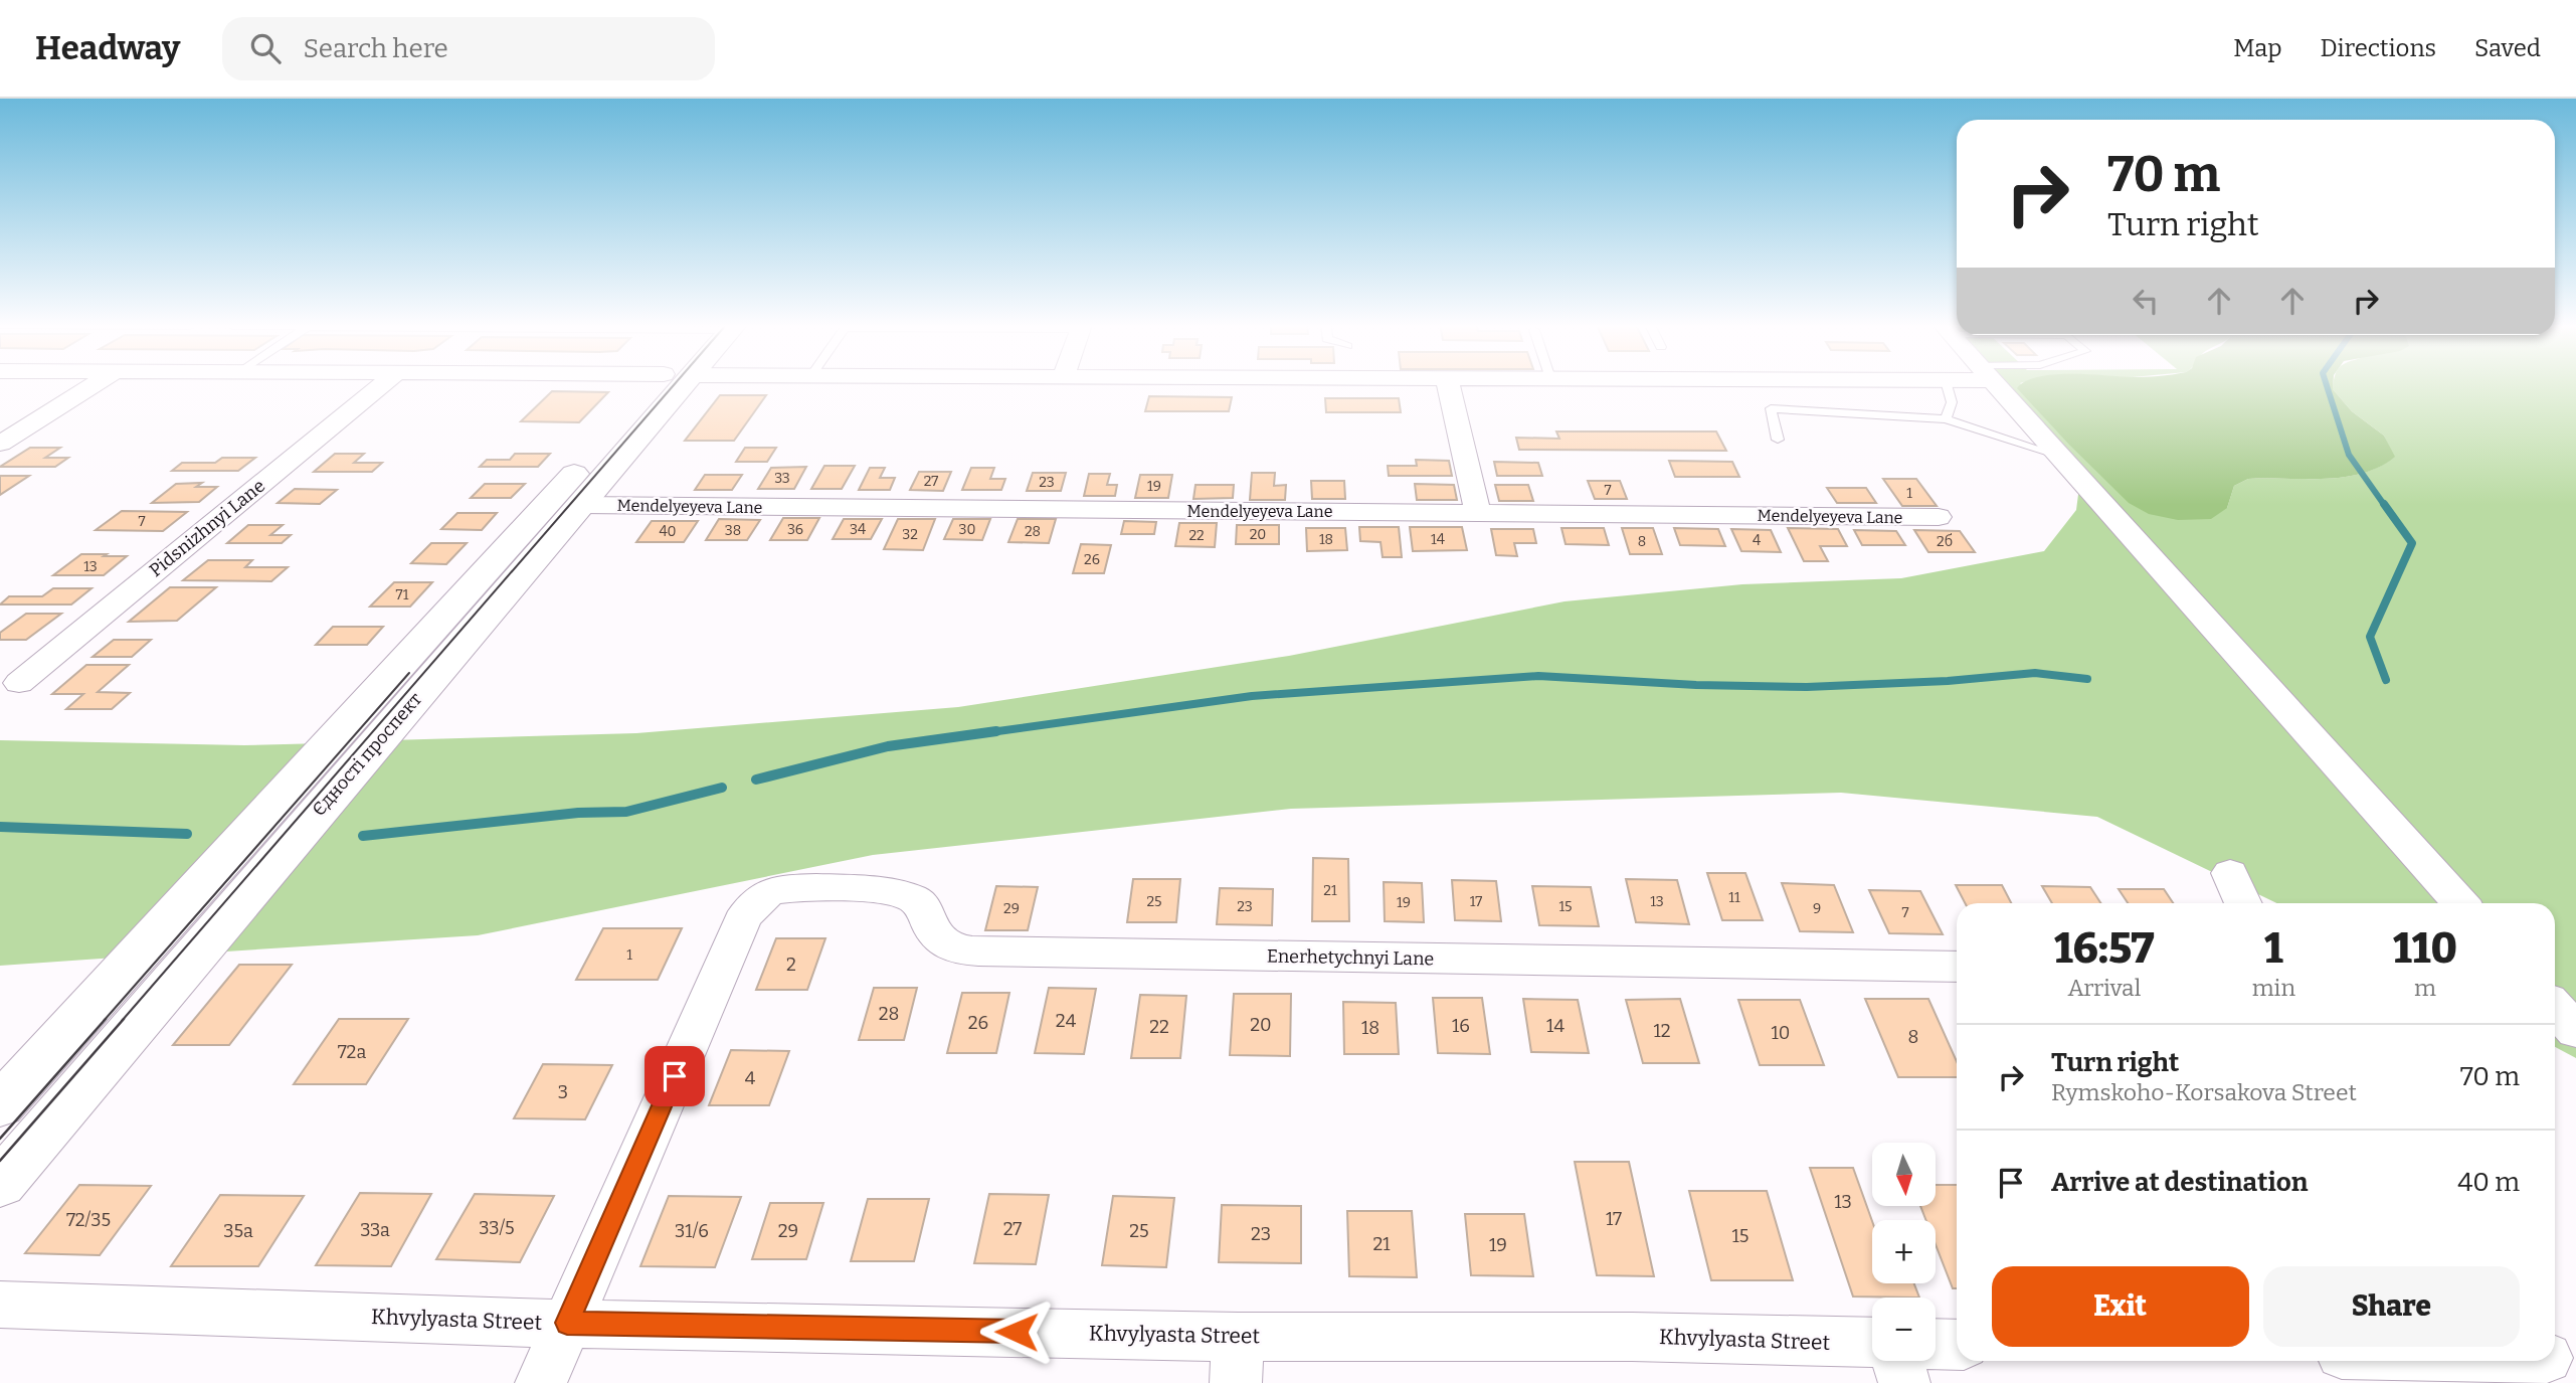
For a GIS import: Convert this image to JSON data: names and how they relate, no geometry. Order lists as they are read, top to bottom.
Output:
{
  "streets": {
    "main road": ["Єдності проспект"],
    "street": [
      "Mendelyeyeva Lane",
      "Pidsnizhnyi Lane",
      "Enerhetychnyi Lane",
      "Khvylyasta Street"
    ]
  },
  "crossings": [
    ["Mendelyeyeva Lane", "Єдності проспект"],
    ["Enerhetychnyi Lane", "Khvylyasta Street"]
  ],
  "house_numbers": [
    "33",
    "27",
    "23",
    "19",
    "7",
    "1",
    "7",
    "36",
    "34",
    "30",
    "38",
    "40",
    "28",
    "32",
    "20",
    "22",
    "18",
    "14",
    "4",
    "8",
    "2б",
    "26",
    "13",
    "71",
    "21",
    "11",
    "25",
    "17",
    "13",
    "19",
    "23",
    "15",
    "29",
    "9",
    "7",
    "1",
    "2",
    "28",
    "24",
    "26",
    "20",
    "16",
    "14",
    "22",
    "18",
    "12",
    "10",
    "8",
    "72а",
    "4",
    "3",
    "13",
    "17",
    "72/35",
    "33/5",
    "27",
    "33а",
    "35а",
    "31/6",
    "29",
    "25",
    "23",
    "15",
    "21",
    "19"
  ],
  "north": "bottom",
  "page": {
    "header": "Headway",
    "search": "Search here",
    "nav": ["Map", "Directions", "Saved"],
    "turn": ["70 m", "Turn right"],
    "eta": [
      "16:57",
      "Arrival",
      "1",
      "min",
      "110",
      "m"
    ],
    "list": [
      {
        "name": "Turn right",
        "note": "Rymskoho-Korsakova Street",
        "value": "70 m"
      },
      {
        "name": "Arrive at destination",
        "value": "40 m"
      }
    ],
    "map_buttons": ["+", "−"],
    "buttons": ["Exit", "Share"]
  }
}
